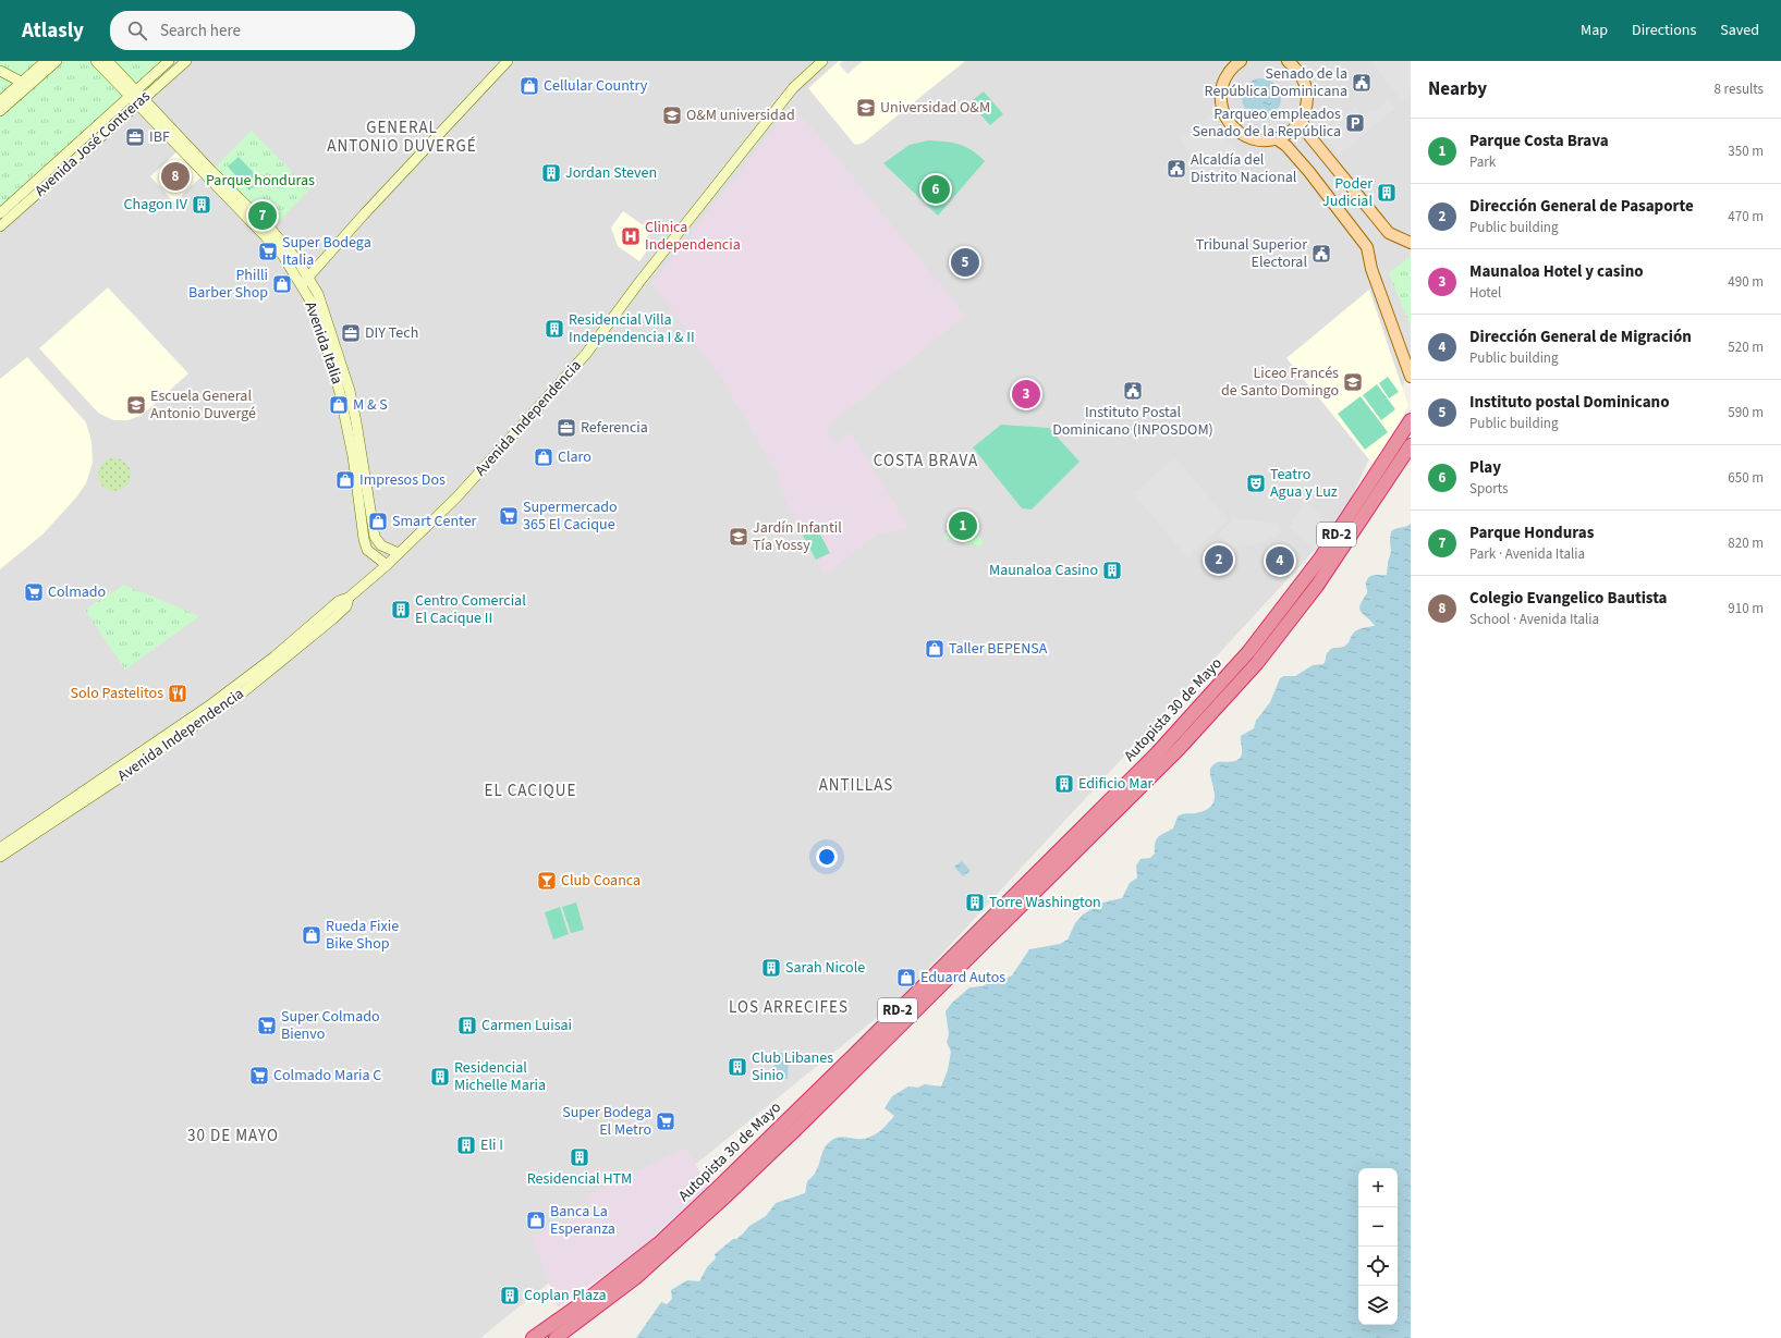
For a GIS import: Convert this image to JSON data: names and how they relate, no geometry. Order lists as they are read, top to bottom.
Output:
{
  "streets": {
    "highway": ["RD-2", "Autopista 30 de Mayo"],
    "main road": ["Avenida José Contreras", "Avenida Italia", "Avenida Independencia"]
  },
  "crossings": [
    ["Avenida José Contreras", "Avenida Italia"],
    ["Avenida Italia", "Avenida Independencia"]
  ],
  "districts": [
    "GENERAL ANTONIO DUVERGÉ",
    "COSTA BRAVA",
    "ANTILLAS",
    "EL CACIQUE",
    "LOS ARRECIFES",
    "30 DE MAYO"
  ],
  "parks": ["Parque honduras"],
  "places": {
    "public building": [
      "Senado de la República Dominicana",
      "Alcaldía del Distrito Nacional",
      "Tribunal Superior Electoral",
      "Instituto Postal Dominicano (INPOSDOM)"
    ],
    "shop": [
      "Cellular Country",
      "Philli Barber Shop",
      "M & S",
      "Claro",
      "Impresos Dos",
      "Smart Center",
      "Taller BEPENSA",
      "Rueda Fixie Bike Shop",
      "Eduard Autos",
      "Banca La Esperanza"
    ],
    "school or university": [
      "Universidad O&M",
      "O&M universidad",
      "Liceo Francés de Santo Domingo",
      "Escuela General Antonio Duvergé",
      "Jardín Infantil Tía Yossy"
    ],
    "parking": ["Parqueo empleados Senado de la República"],
    "office": ["IBF", "DIY Tech", "Referencia"],
    "building": [
      "Jordan Steven",
      "Poder Judicial",
      "Chagon IV",
      "Residencial Villa Independencia I & II",
      "Maunaloa Casino",
      "Centro Comercial El Cacique II",
      "Edificio Mar",
      "Torre Washington",
      "Sarah Nicole",
      "Carmen Luisai",
      "Club Libanes Sinio",
      "Residencial Michelle Maria",
      "Eli I",
      "Residencial HTM",
      "Coplan Plaza"
    ],
    "hospital": ["Clinica Independencia"],
    "supermarket": [
      "Super Bodega Italia",
      "Supermercado 365 El Cacique",
      "Colmado",
      "Super Colmado Bienvo",
      "Colmado Maria C",
      "Super Bodega El Metro"
    ],
    "theatre": ["Teatro Agua y Luz"],
    "restaurant": ["Solo Pastelitos"],
    "bar": ["Club Coanca"]
  },
  "page": {
    "header": "Atlasly",
    "search": "Search here",
    "nav": ["Map", "Directions", "Saved"],
    "heading": ["Nearby", "8 results"],
    "list": [
      {
        "mark": "1",
        "name": "Parque Costa Brava",
        "note": "Park",
        "value": "350 m"
      },
      {
        "mark": "2",
        "name": "Dirección General de Pasaporte",
        "note": "Public building",
        "value": "470 m"
      },
      {
        "mark": "3",
        "name": "Maunaloa Hotel y casino",
        "note": "Hotel",
        "value": "490 m"
      },
      {
        "mark": "4",
        "name": "Dirección General de Migración",
        "note": "Public building",
        "value": "520 m"
      },
      {
        "mark": "5",
        "name": "Instituto postal Dominicano",
        "note": "Public building",
        "value": "590 m"
      },
      {
        "mark": "6",
        "name": "Play",
        "note": "Sports",
        "value": "650 m"
      },
      {
        "mark": "7",
        "name": "Parque Honduras",
        "note": "Park · Avenida Italia",
        "value": "820 m"
      },
      {
        "mark": "8",
        "name": "Colegio Evangelico Bautista",
        "note": "School · Avenida Italia",
        "value": "910 m"
      }
    ],
    "pins": [
      "8",
      "6",
      "7",
      "5",
      "3",
      "1",
      "2",
      "4"
    ],
    "map_buttons": ["+", "−"]
  }
}
